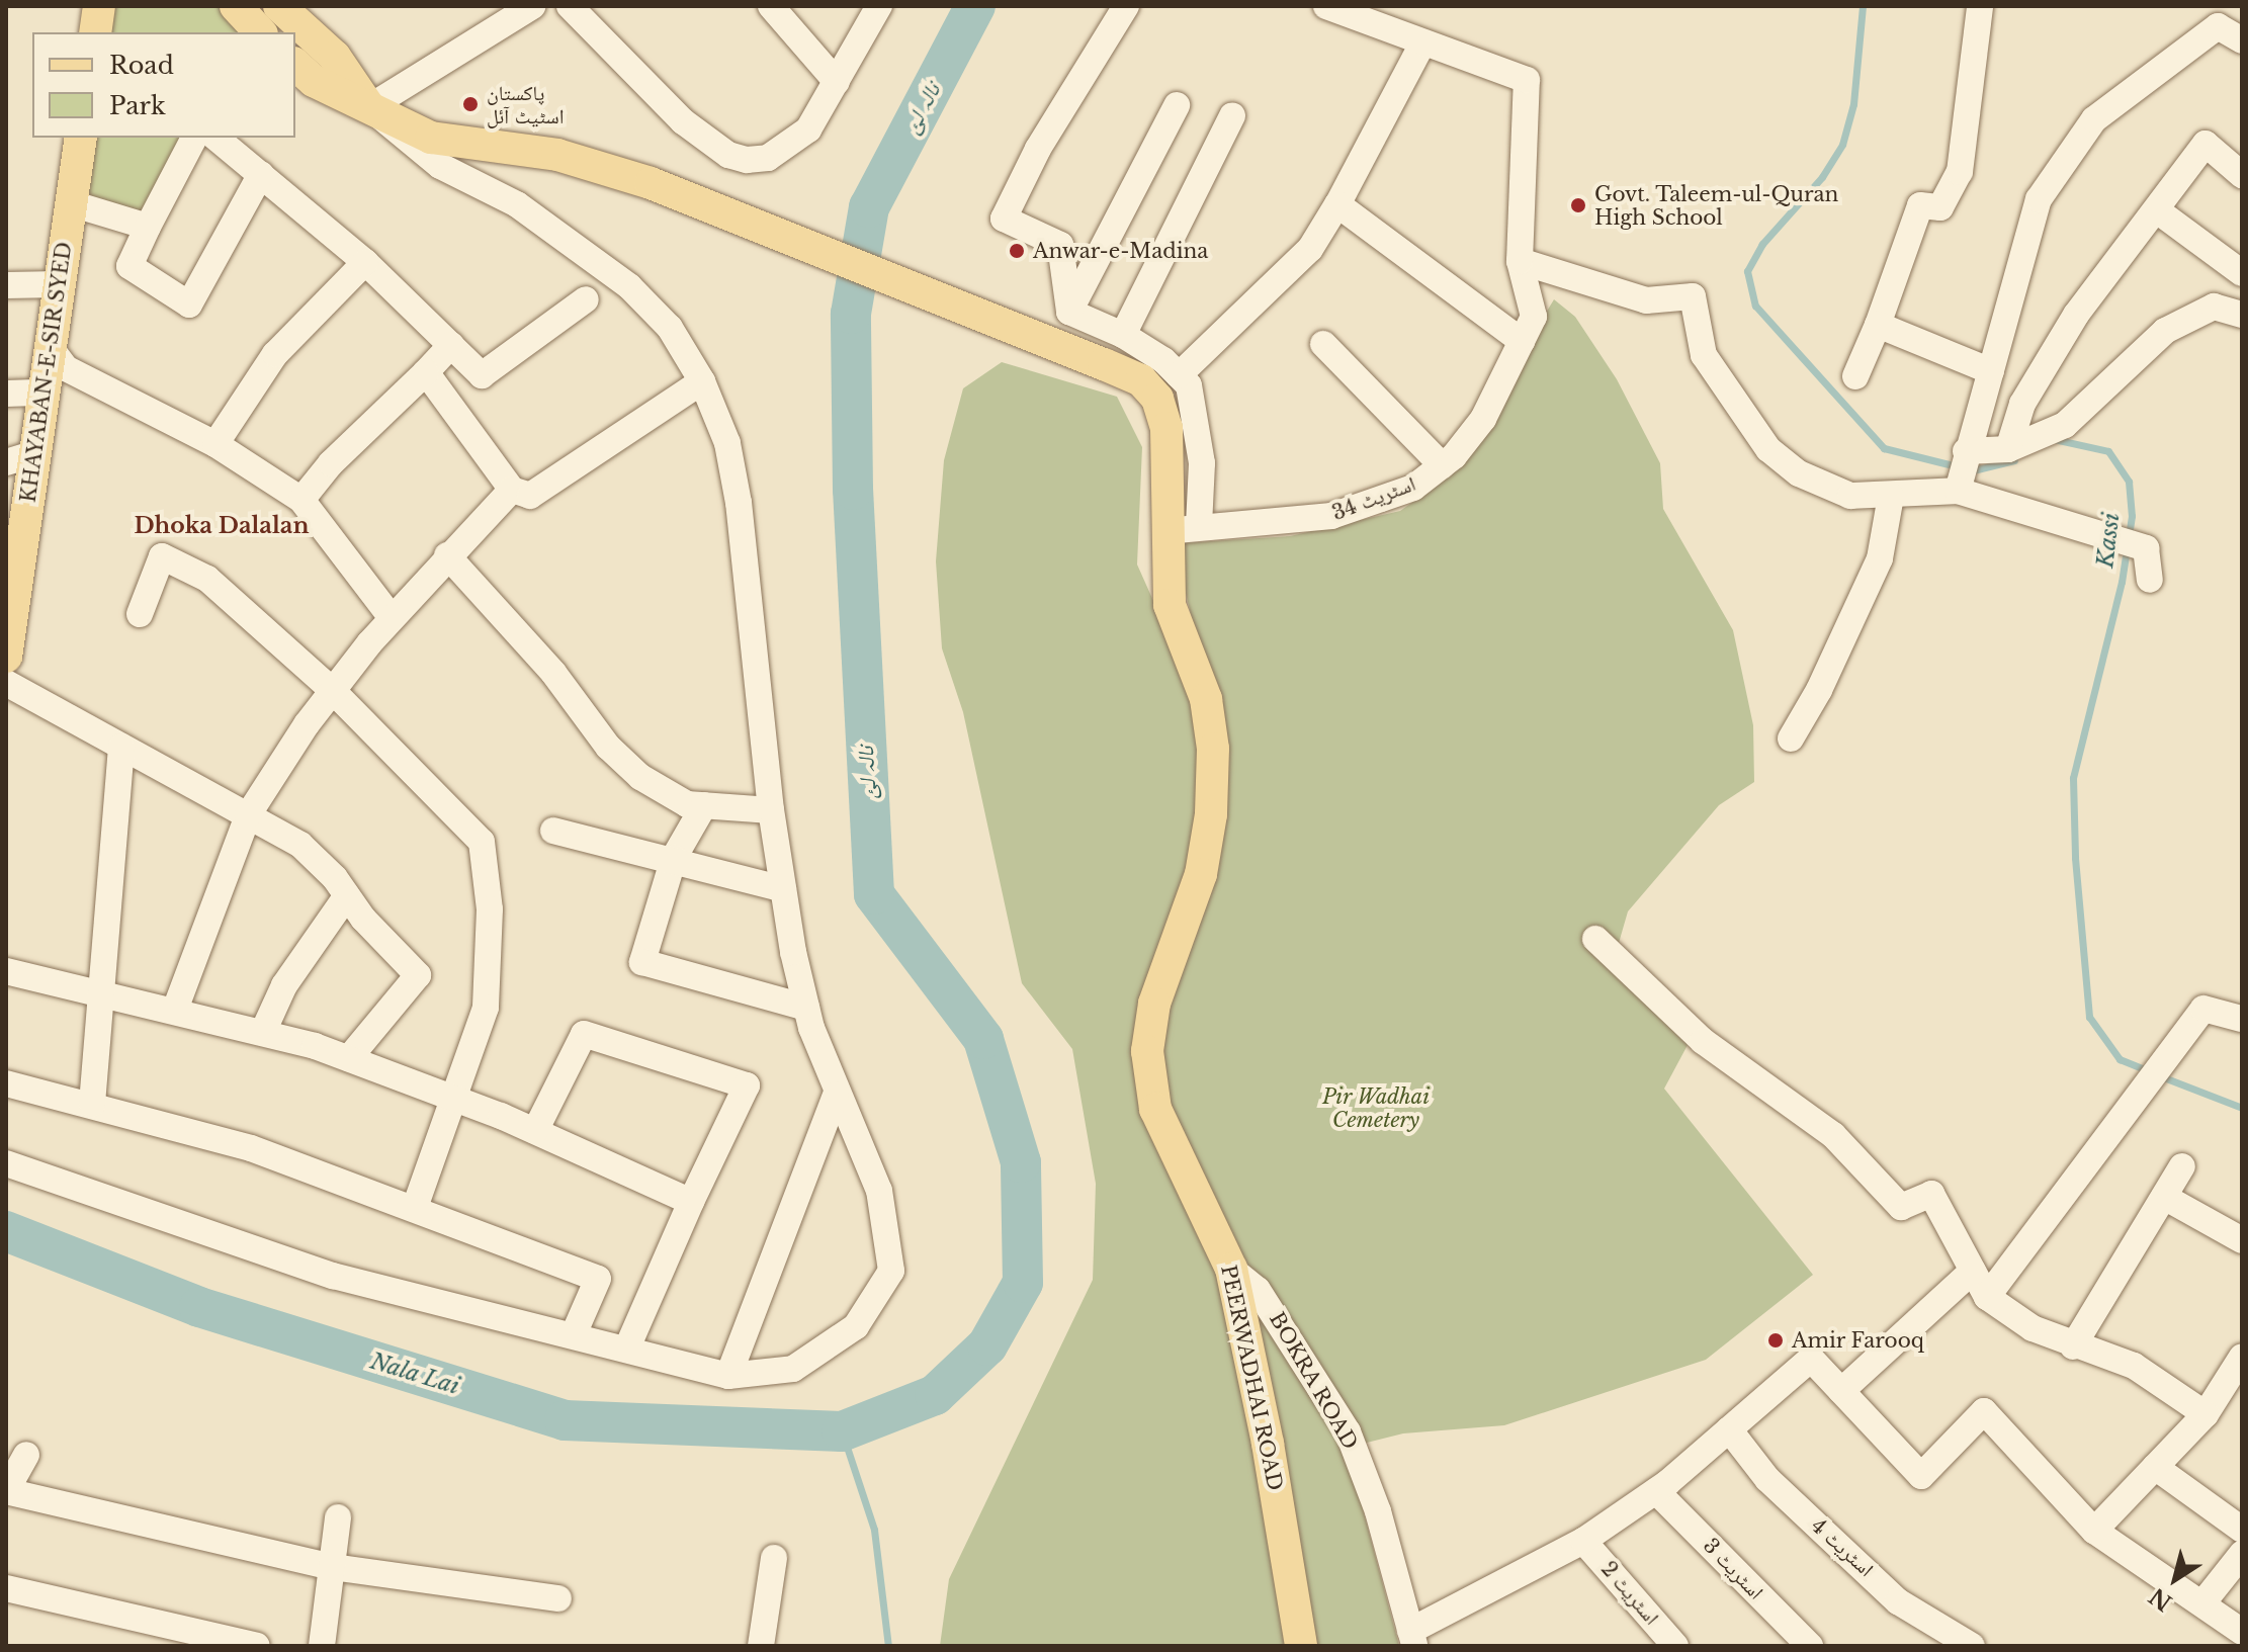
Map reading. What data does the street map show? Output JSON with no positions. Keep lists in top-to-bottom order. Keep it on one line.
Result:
{"streets":{"main road":["KHAYABAN-E-SIR SYED","PEERWADHAI ROAD"],"street":["اسٹریٹ 34","BOKRA ROAD","اسٹریٹ 4","اسٹریٹ 3","اسٹریٹ 2"]},"crossings":[["اسٹریٹ 34","PEERWADHAI ROAD"],["PEERWADHAI ROAD","BOKRA ROAD"]],"districts":["Dhoka Dalalan"],"water":["نالہ لئ","Kassi","Nala Lai"],"parks":["Pir Wadhai Cemetery"],"places":["پاکستان اسٹیٹ آئل","Govt. Taleem-ul-Quran High School","Anwar-e-Madina","Amir Farooq"],"legend":["Road","Park"],"north":"bottom left"}
